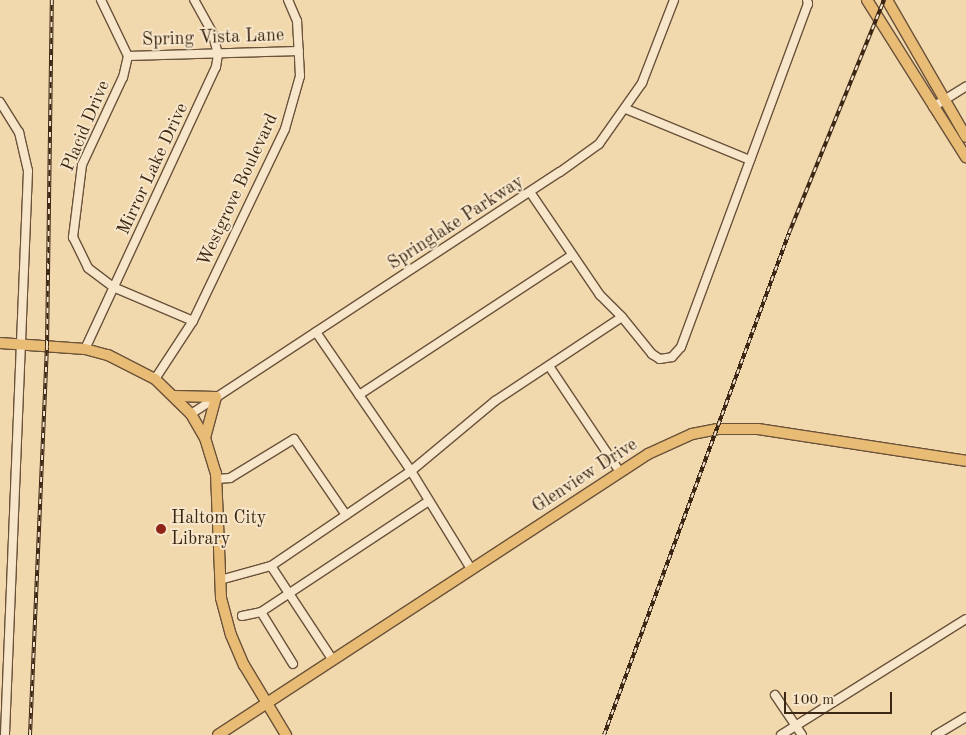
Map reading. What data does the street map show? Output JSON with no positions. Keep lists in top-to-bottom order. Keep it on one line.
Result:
{"streets":{"main road":["Glenview Drive"],"street":["Spring Vista Lane","Placid Drive","Mirror Lake Drive","Westgrove Boulevard","Springlake Parkway"]},"crossings":[["Spring Vista Lane","Placid Drive"],["Spring Vista Lane","Mirror Lake Drive"],["Spring Vista Lane","Westgrove Boulevard"],["Placid Drive","Mirror Lake Drive"],["Placid Drive","Westgrove Boulevard"]],"places":["Haltom City Library"],"scale_bar":"100 m"}
